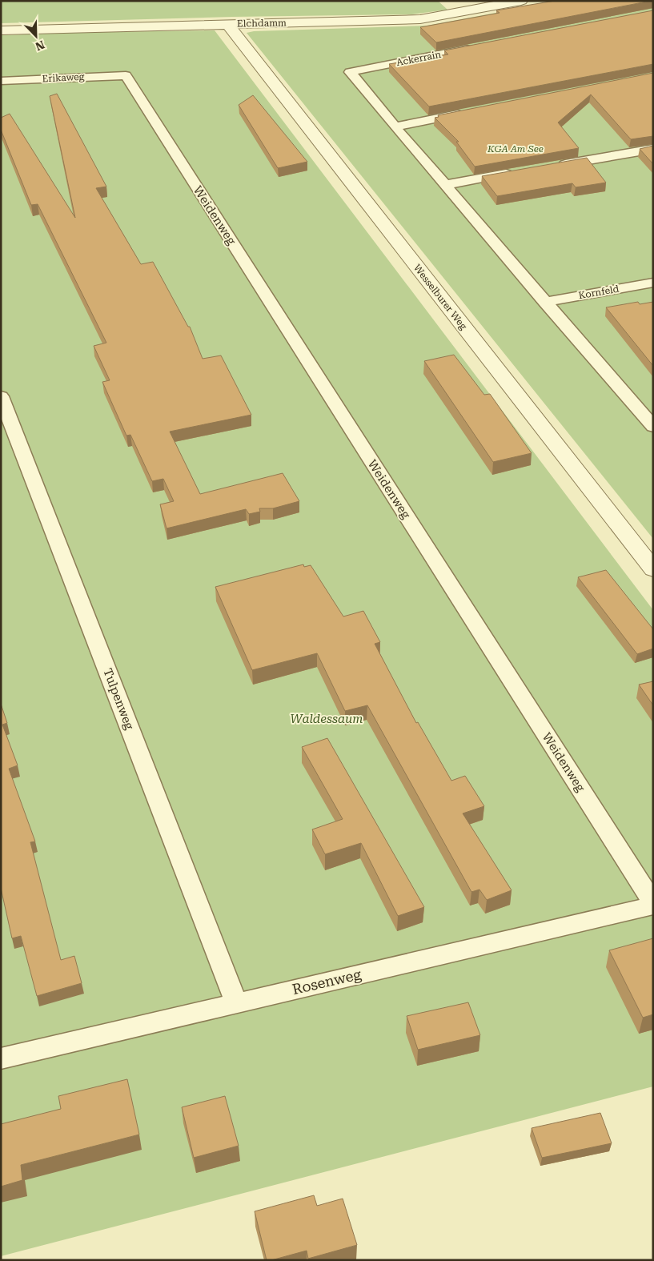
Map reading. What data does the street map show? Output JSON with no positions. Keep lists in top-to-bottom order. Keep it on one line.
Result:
{"streets":{"street":["Elchdamm","Wesselburer Weg"],"lane":["Ackerrain","Erikaweg","Weidenweg","Kornfeld","Tulpenweg","Rosenweg"]},"crossings":[["Elchdamm","Wesselburer Weg"],["Erikaweg","Weidenweg"],["Weidenweg","Rosenweg"],["Tulpenweg","Rosenweg"]],"parks":["KGA Am See","Waldessaum"],"north":"bottom right"}
